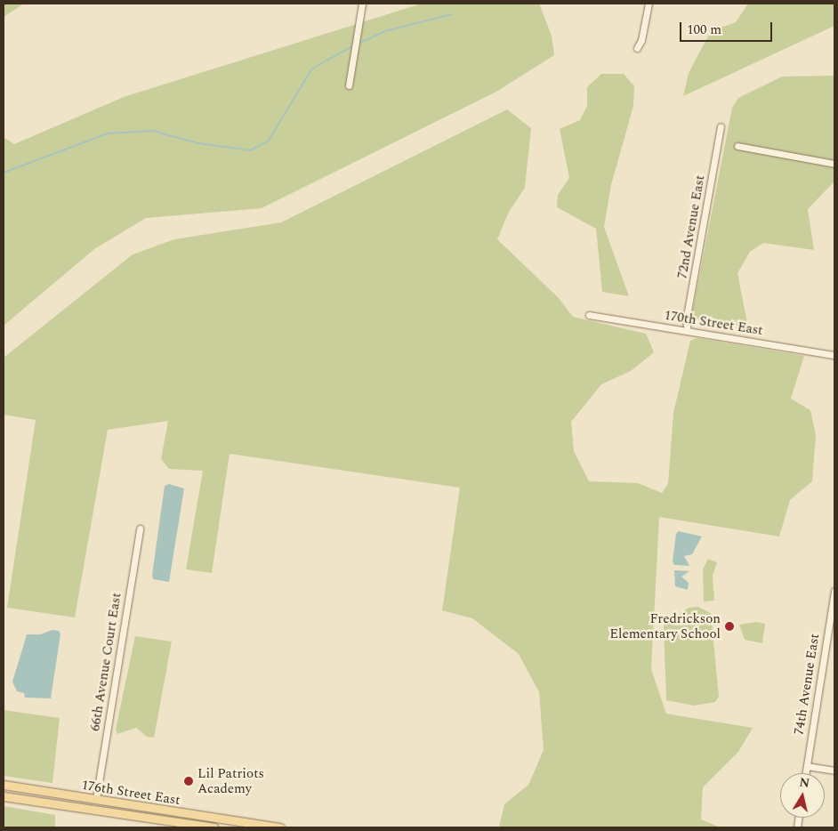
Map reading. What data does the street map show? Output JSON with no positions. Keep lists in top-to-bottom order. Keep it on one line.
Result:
{"streets":{"main road":["176th Street East"],"street":["72nd Avenue East","170th Street East","66th Avenue Court East","74th Avenue East"]},"crossings":[["72nd Avenue East","170th Street East"],["66th Avenue Court East","176th Street East"]],"places":["Fredrickson Elementary School","Lil Patriots Academy"],"scale_bar":"100 m","north":"top"}
